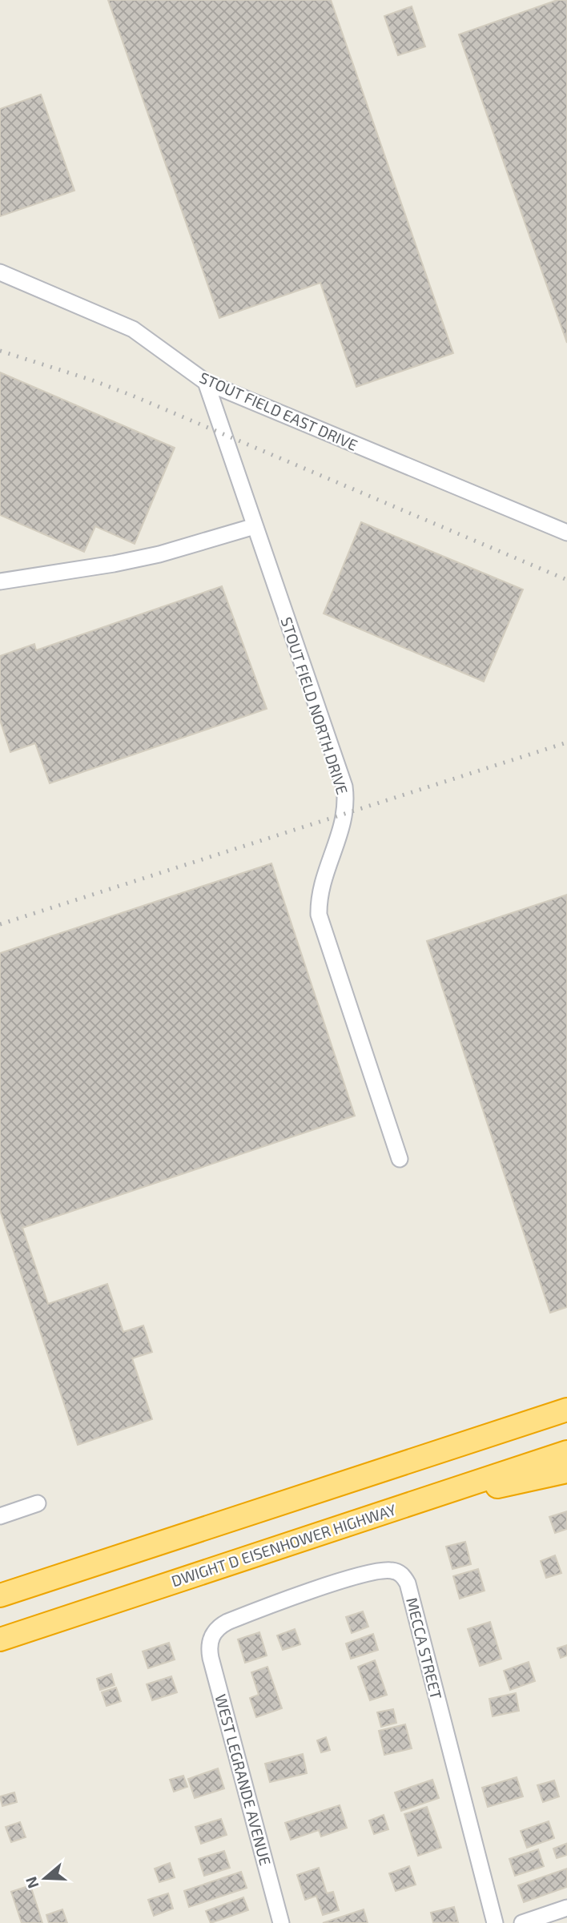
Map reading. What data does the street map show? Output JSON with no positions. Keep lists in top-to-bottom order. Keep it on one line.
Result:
{"streets":{"highway":["DWIGHT D EISENHOWER HIGHWAY"],"street":["STOUT FIELD EAST DRIVE","STOUT FIELD NORTH DRIVE","MECCA STREET","WEST LEGRANDE AVENUE"]},"crossings":[["STOUT FIELD EAST DRIVE","STOUT FIELD NORTH DRIVE"],["MECCA STREET","WEST LEGRANDE AVENUE"]],"north":"left"}
